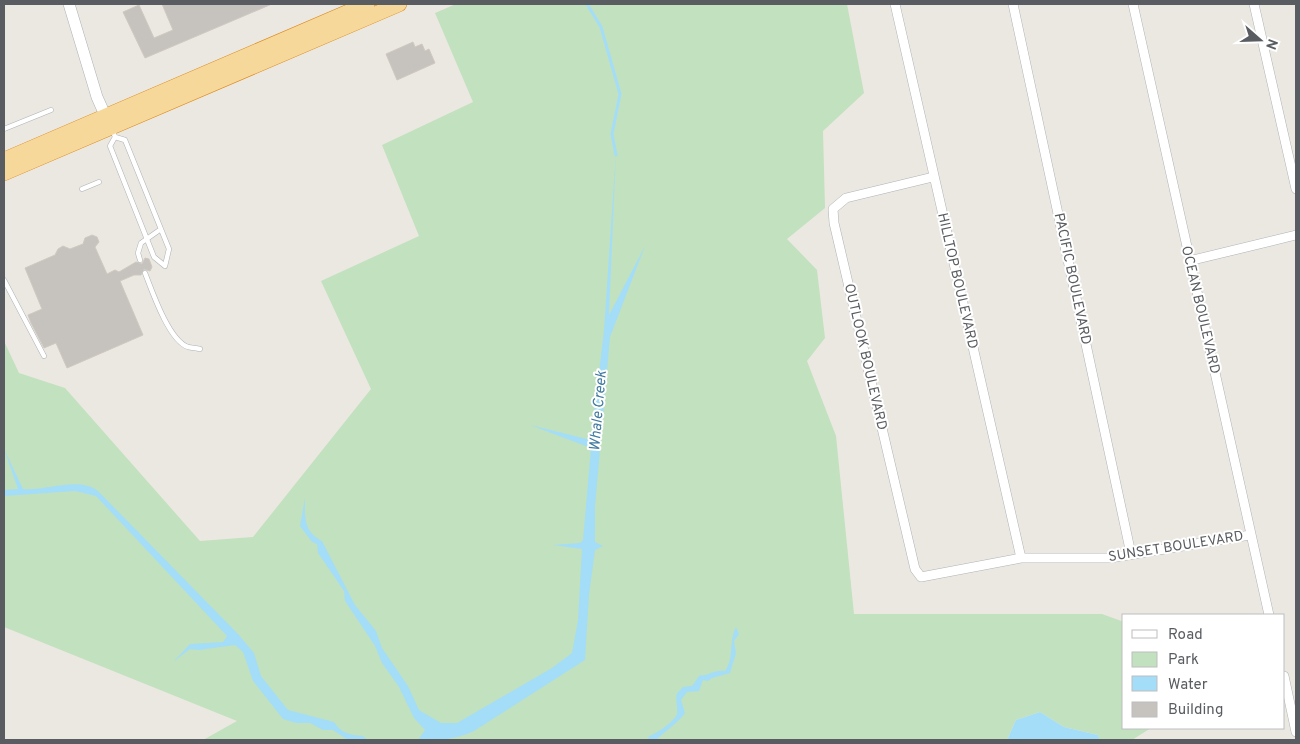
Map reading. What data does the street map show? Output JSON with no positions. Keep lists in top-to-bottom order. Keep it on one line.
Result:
{"streets":{"street":["PACIFIC BOULEVARD","HILLTOP BOULEVARD","OCEAN BOULEVARD","OUTLOOK BOULEVARD","SUNSET BOULEVARD"]},"crossings":[["PACIFIC BOULEVARD","SUNSET BOULEVARD"],["HILLTOP BOULEVARD","OUTLOOK BOULEVARD"],["HILLTOP BOULEVARD","SUNSET BOULEVARD"],["OCEAN BOULEVARD","SUNSET BOULEVARD"],["OUTLOOK BOULEVARD","SUNSET BOULEVARD"]],"water":["Whale Creek"],"legend":["Road","Park","Water","Building"],"north":"right"}
